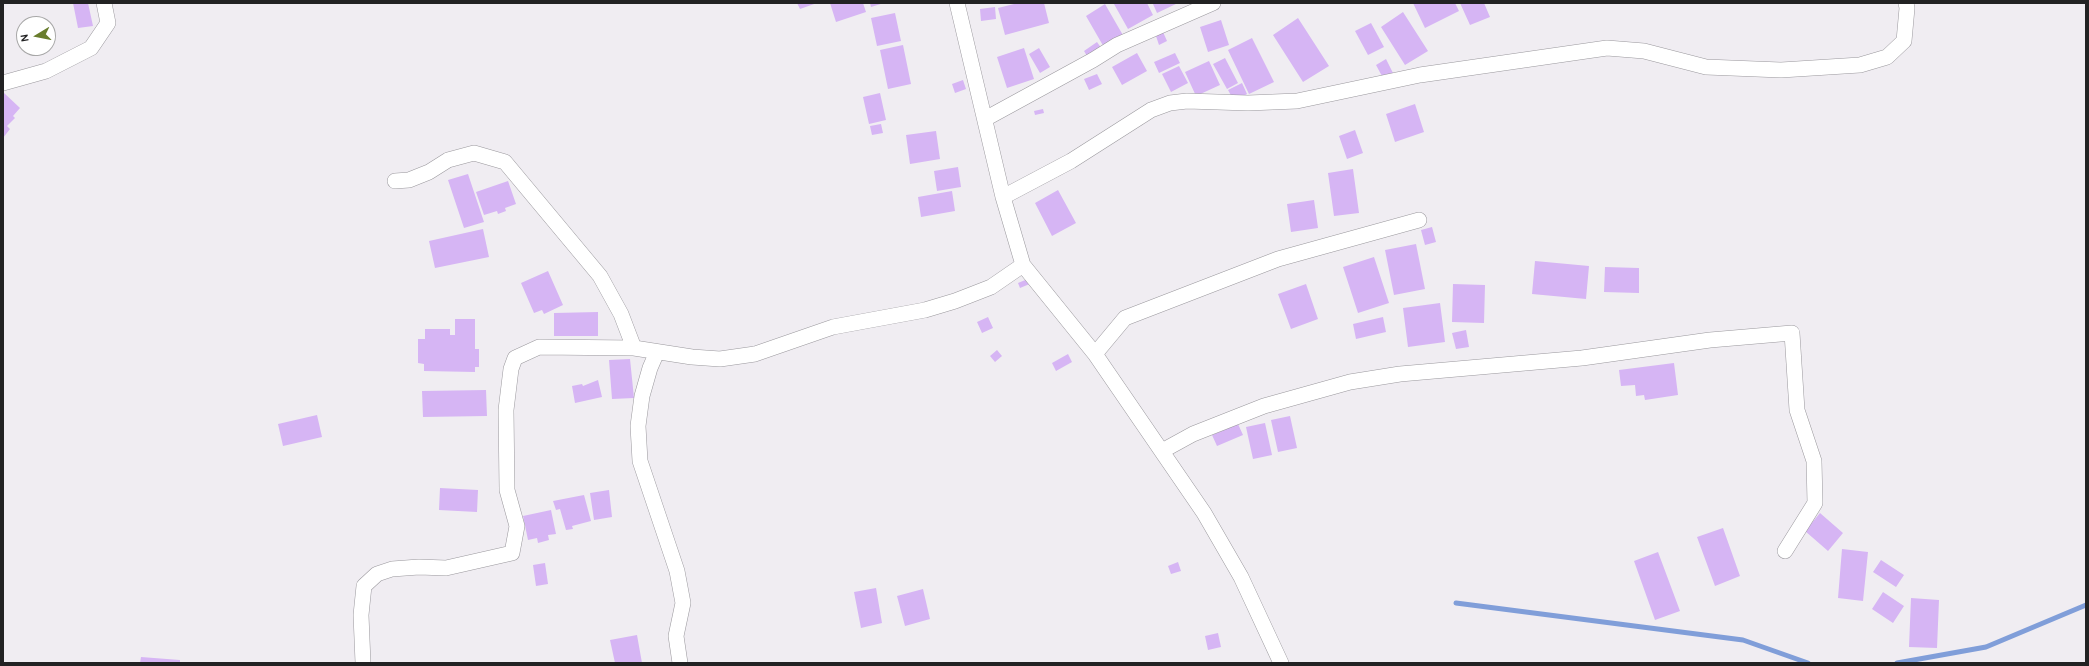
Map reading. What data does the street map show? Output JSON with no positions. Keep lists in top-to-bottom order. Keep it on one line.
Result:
{"north":"left"}
